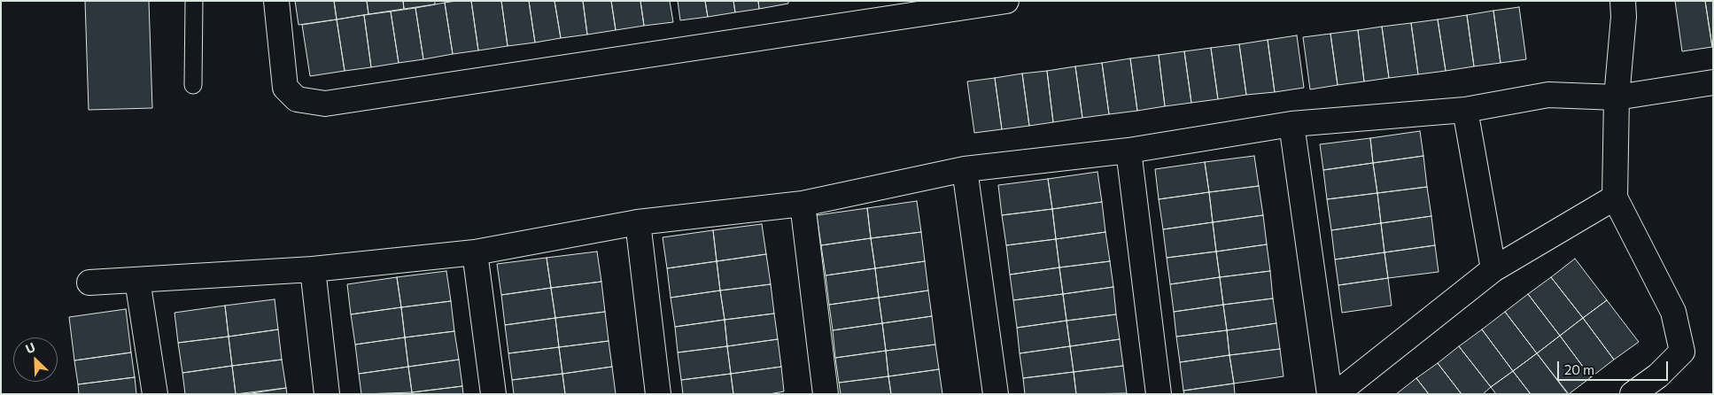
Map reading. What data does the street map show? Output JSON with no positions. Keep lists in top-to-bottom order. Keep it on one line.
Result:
{"scale_bar":"20 m","north":"top left"}
